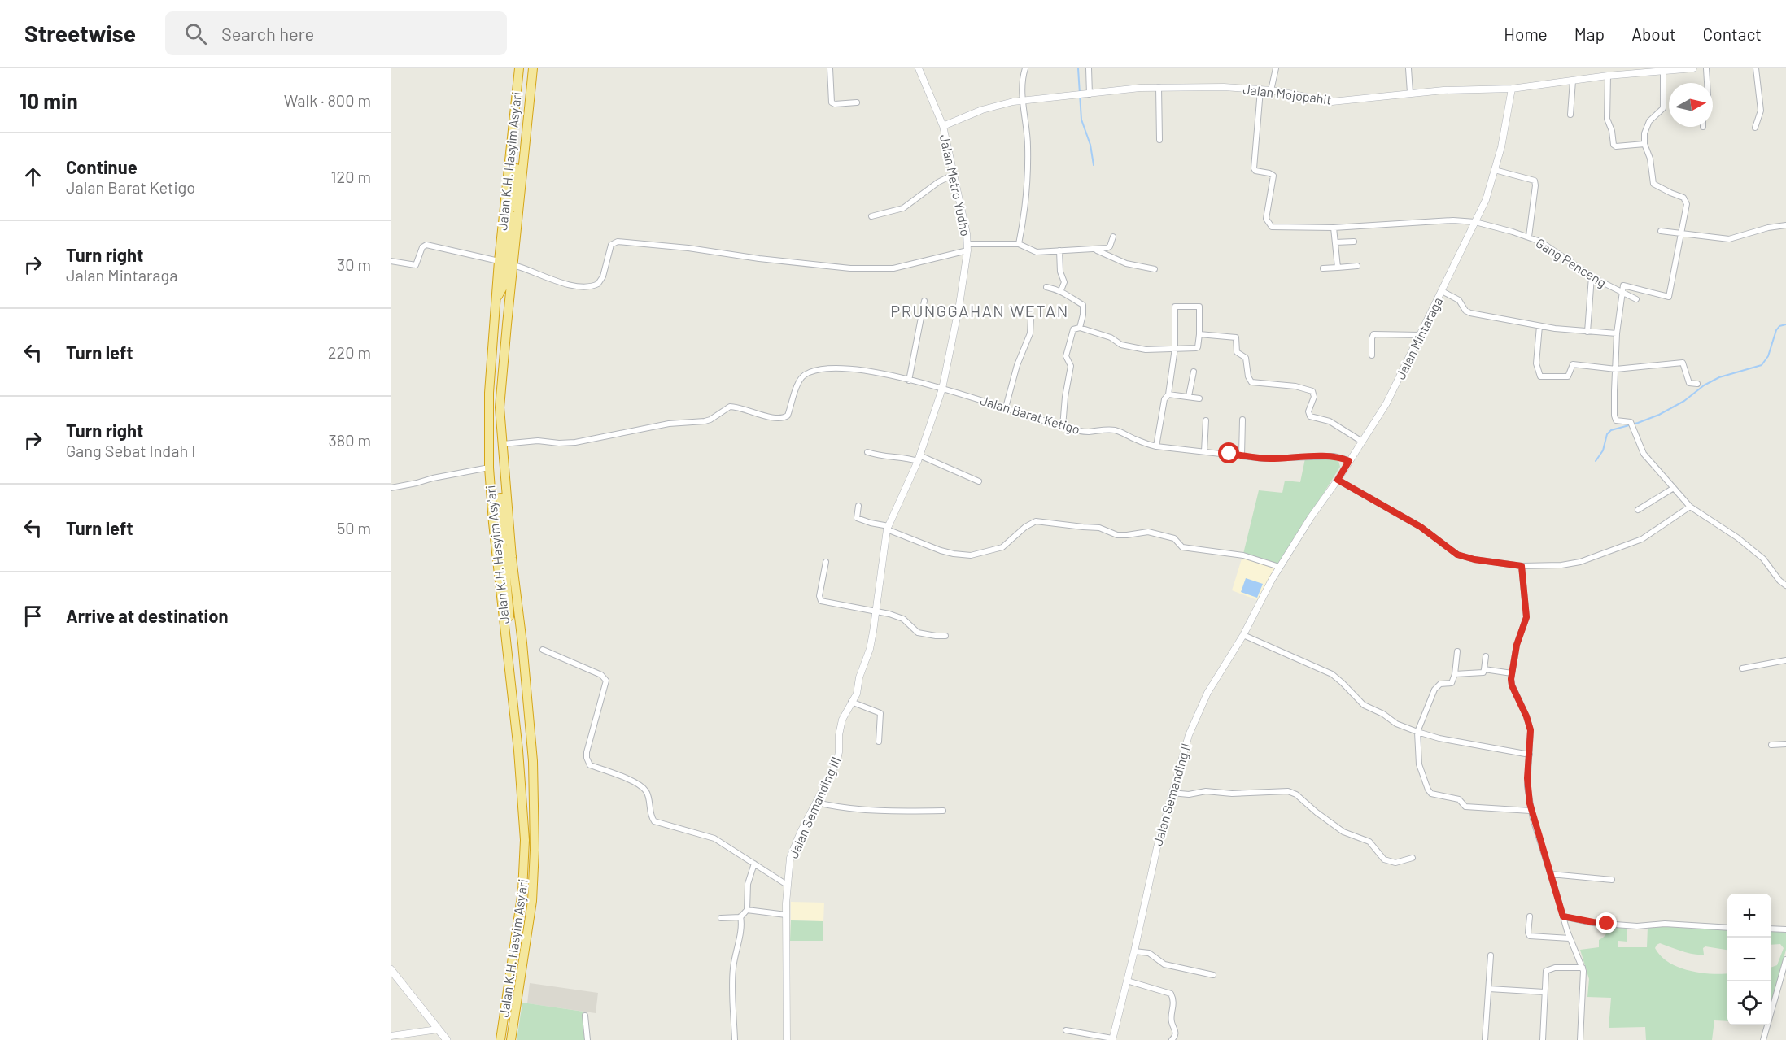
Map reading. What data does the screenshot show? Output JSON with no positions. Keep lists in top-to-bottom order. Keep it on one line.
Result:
{"streets":{"highway":["Jalan K.H. Hasyim Asy'ari"],"street":["Jalan Mojopahit","Jalan Metro Yudho","Gang Penceng","Jalan Mintaraga","Jalan Barat Ketigo","Jalan Semanding II","Jalan Semanding III"]},"crossings":[["Jalan Mojopahit","Jalan Metro Yudho"],["Jalan Mojopahit","Gang Penceng"],["Jalan Mojopahit","Jalan Mintaraga"],["Jalan K.H. Hasyim Asy'ari","Jalan Barat Ketigo"],["Jalan Metro Yudho","Jalan Barat Ketigo"],["Jalan Metro Yudho","Jalan Semanding III"],["Gang Penceng","Jalan Mintaraga"],["Jalan Mintaraga","Jalan Barat Ketigo"],["Jalan Mintaraga","Jalan Semanding II"],["Jalan Barat Ketigo","Jalan Semanding III"]],"districts":["PRUNGGAHAN WETAN"],"north":"right","page":{"header":"Streetwise","search":"Search here","nav":["Home","Map","About","Contact"],"heading":["10 min","Walk · 800 m"],"list":[["Continue","Jalan Barat Ketigo","120 m"],["Turn right","Jalan Mintaraga","30 m"],["Turn left","220 m"],["Turn right","Gang Sebat Indah I","380 m"],["Turn left","50 m"],"Arrive at destination"],"map_buttons":["+","−"]}}
